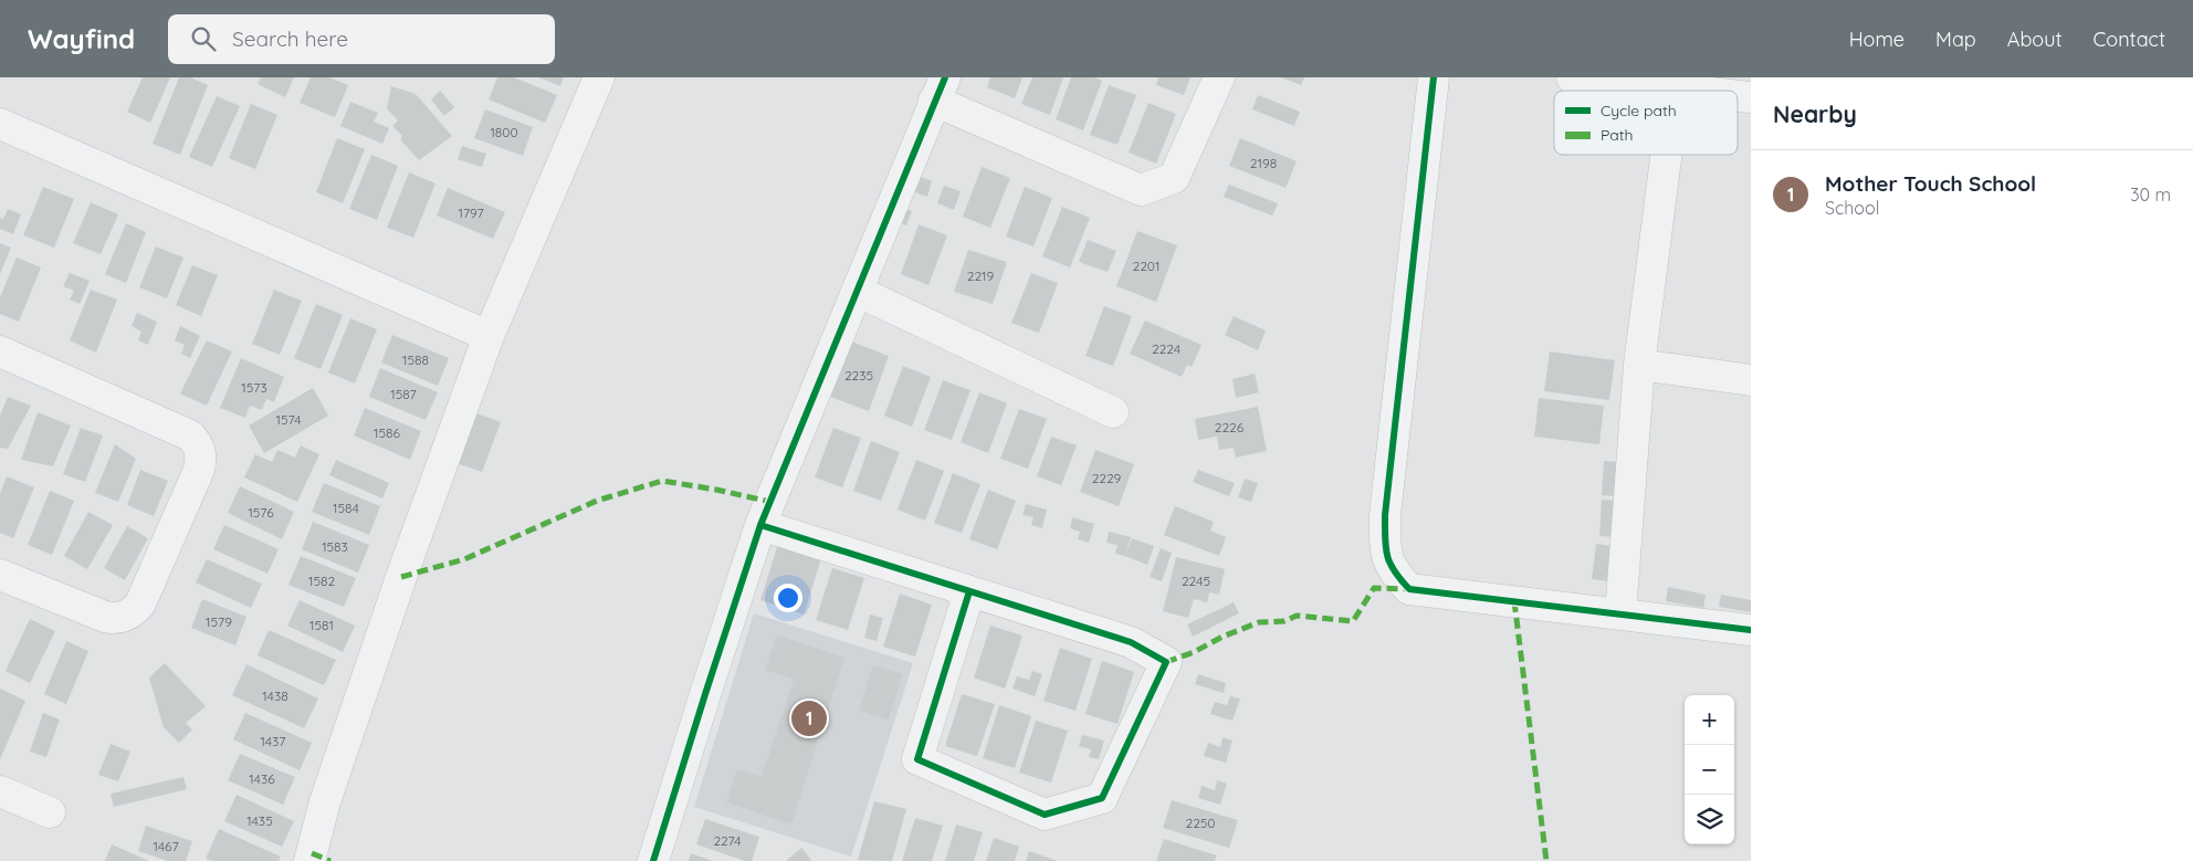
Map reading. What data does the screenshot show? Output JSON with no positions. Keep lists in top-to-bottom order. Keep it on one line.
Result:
{"house_numbers":["1800","2198","1797","2201","2219","2224","1588","2235","1573","1587","1574","2226","1586","2229","1584","1576","1583","1582","2245","1579","1581","1438","1437","1436","1435","2250","2274","1467"],"legend":["Cycle path","Path"],"page":{"header":"Wayfind","search":"Search here","nav":["Home","Map","About","Contact"],"heading":"Nearby","list":[{"mark":"1","name":"Mother Touch School","note":"School","value":"30 m"}],"map_buttons":["+","−"],"pins":"1"}}
